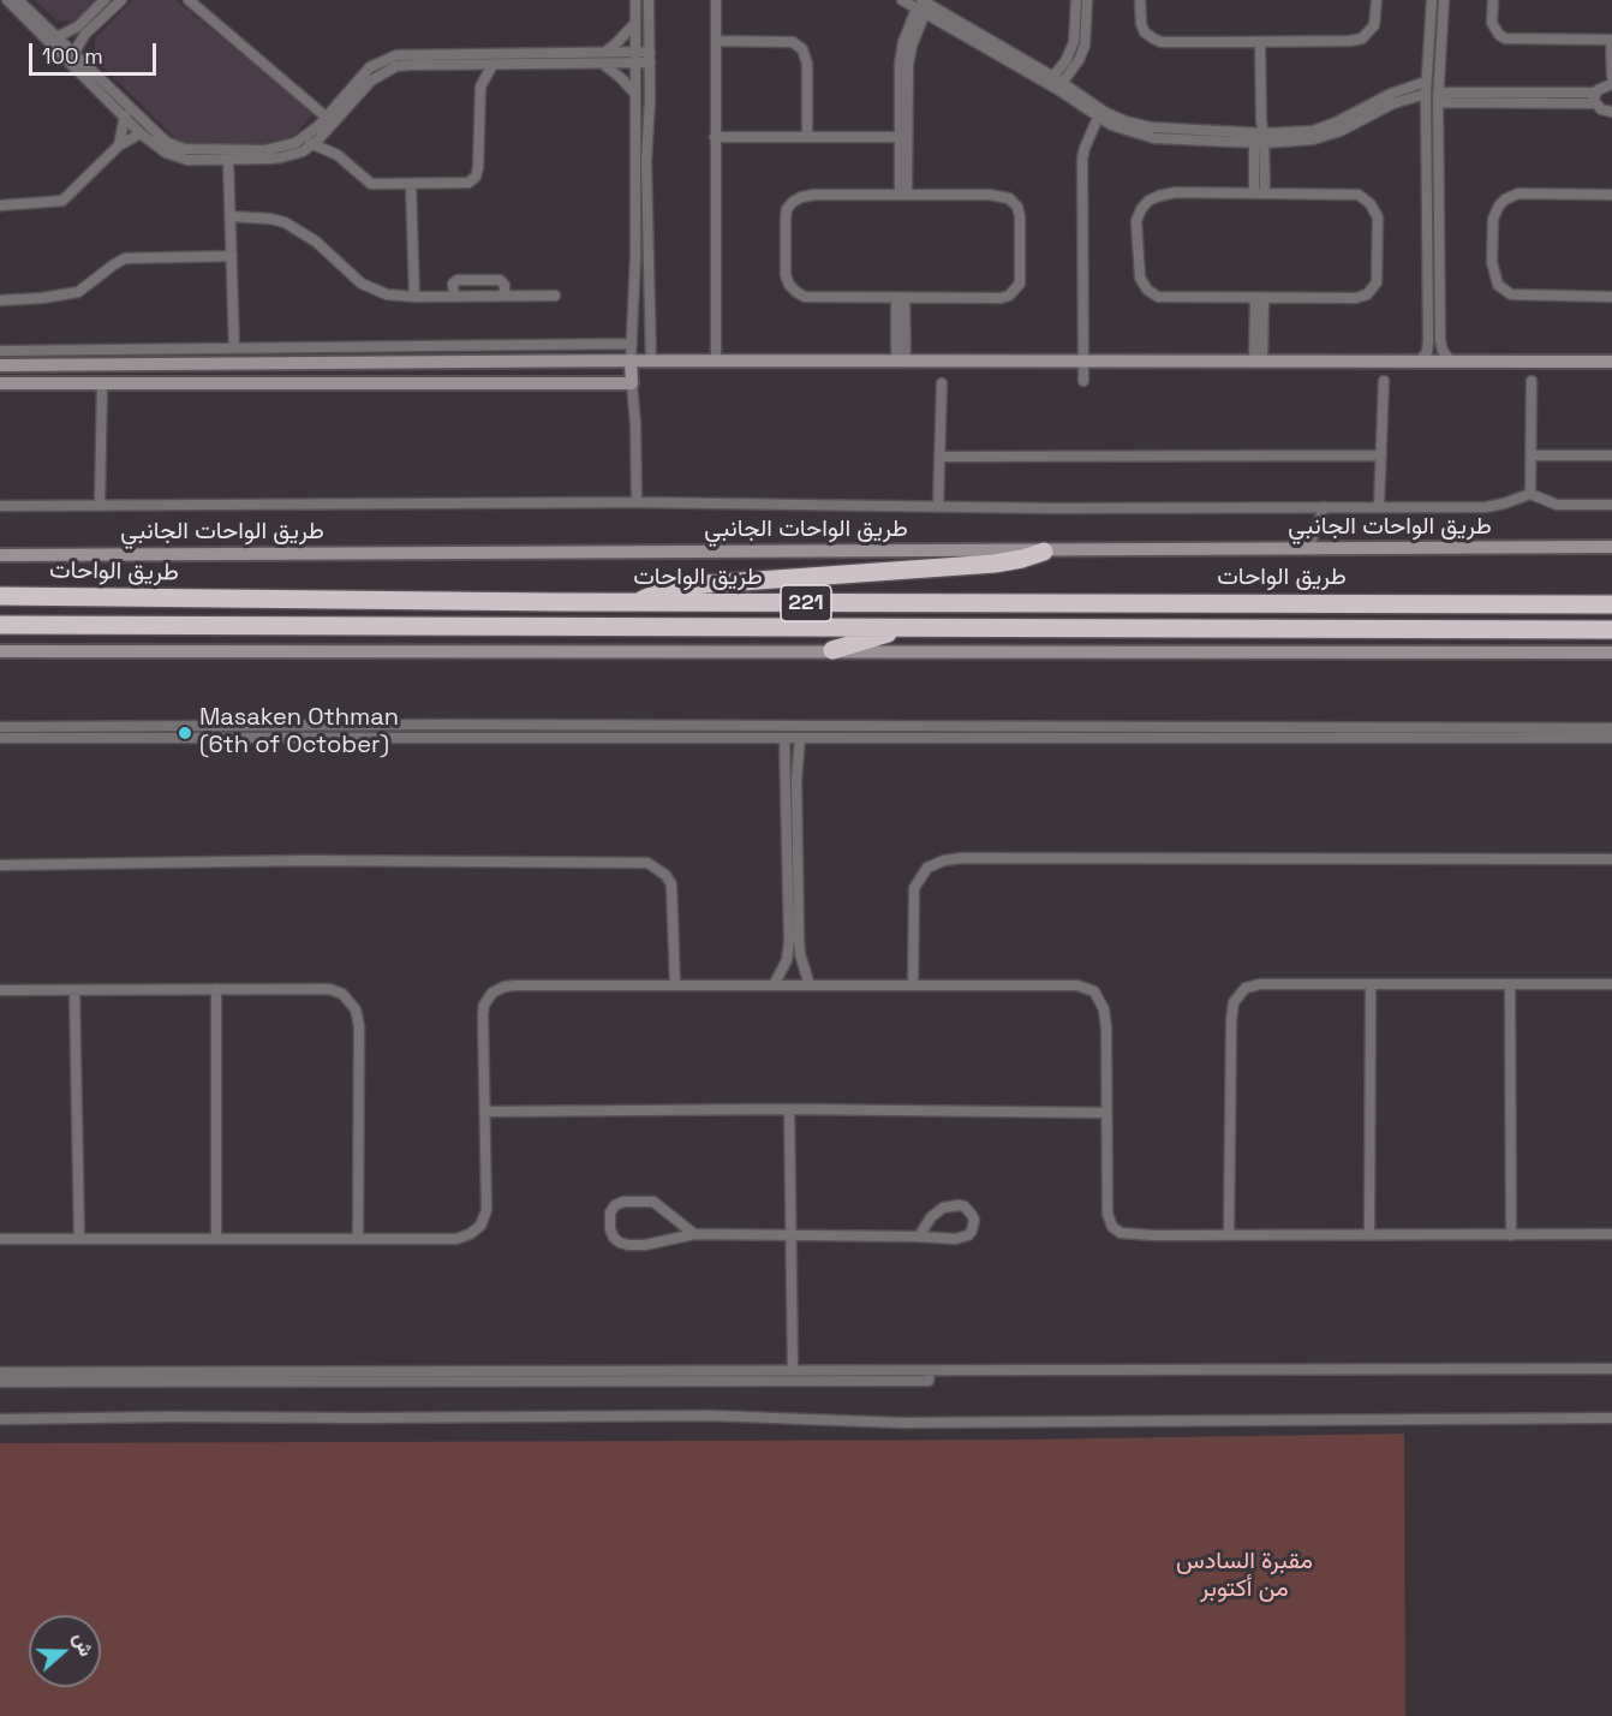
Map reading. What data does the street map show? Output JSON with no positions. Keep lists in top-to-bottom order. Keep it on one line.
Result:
{"streets":{"highway":["طريق الواحات","221"],"street":["طريق الواحات الجانبي"]},"parks":["مقبرة السادس من أكتوبر"],"places":["Masaken Othman (6th of October)"],"scale_bar":"100 m","north":"right"}
